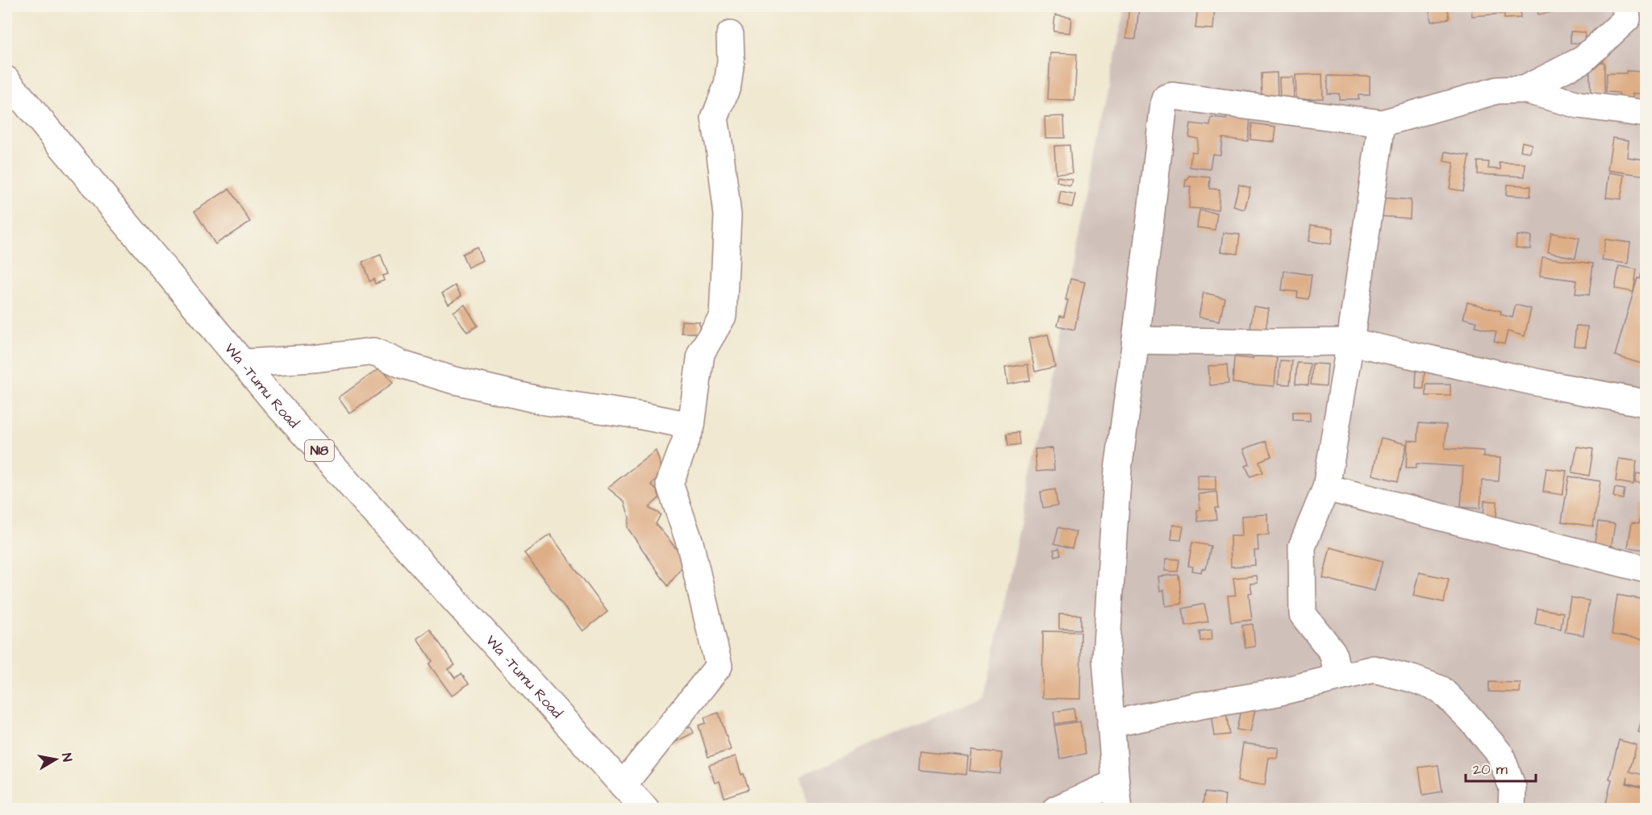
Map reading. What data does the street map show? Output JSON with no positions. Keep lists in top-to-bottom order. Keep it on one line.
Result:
{"streets":{"main road":["Wa -Tumu Road","N18"]},"scale_bar":"20 m","north":"right"}
